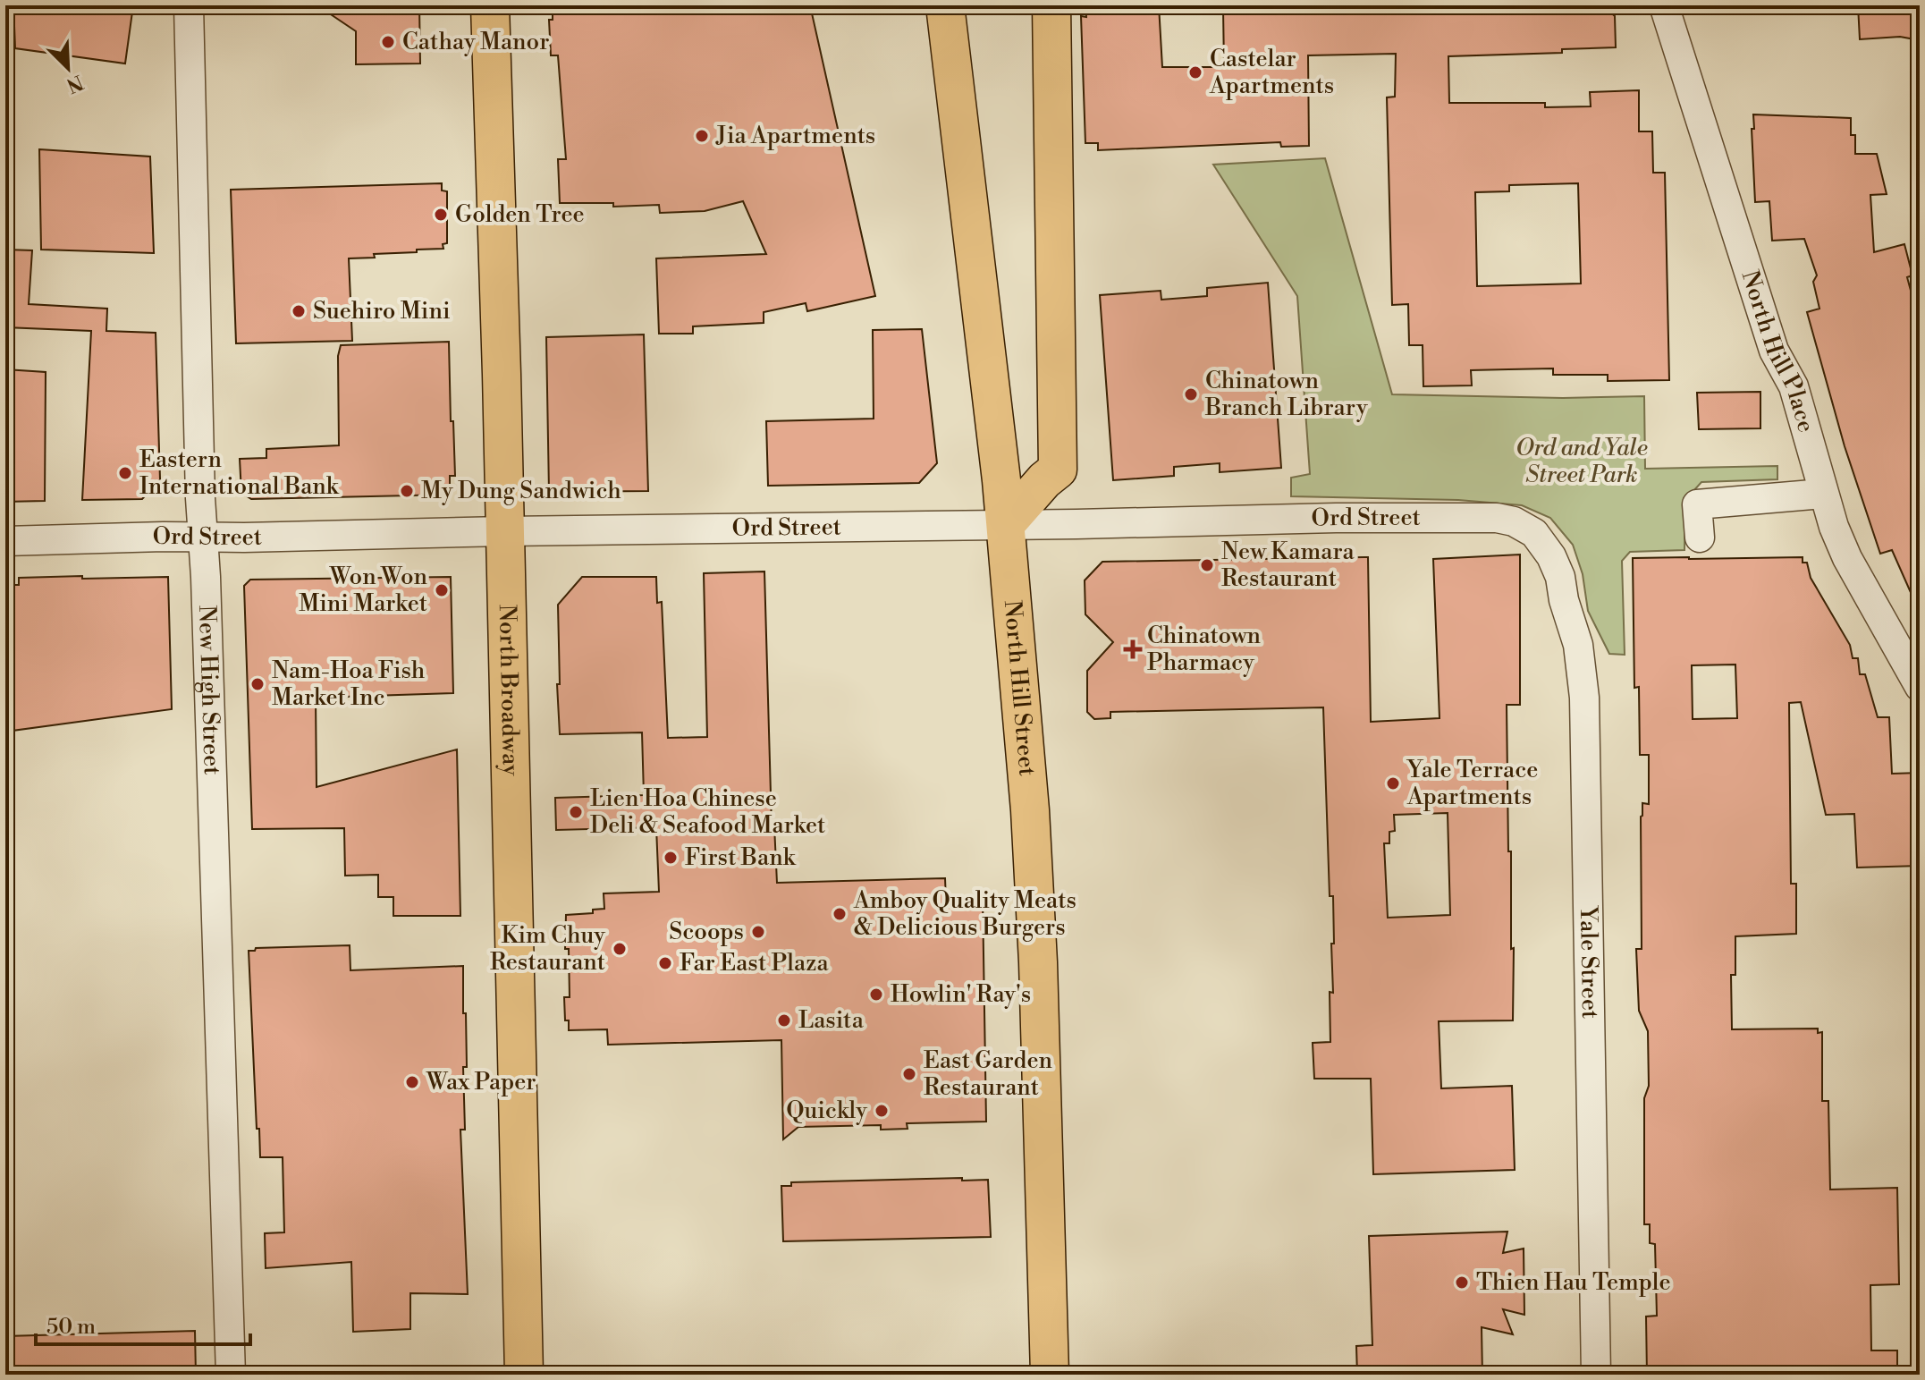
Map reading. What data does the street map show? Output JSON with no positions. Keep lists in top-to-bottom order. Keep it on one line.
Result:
{"streets":{"main road":["North Hill Street","North Broadway"],"street":["North Hill Place","Ord Street","New High Street","Yale Street"]},"crossings":[["Ord Street","North Hill Street"],["Ord Street","New High Street"],["Ord Street","North Broadway"],["Ord Street","Yale Street"]],"parks":["Ord and Yale Street Park"],"places":{"other":["Cathay Manor","Castelar Apartments","Jia Apartments","Golden Tree","Suehiro Mini","Chinatown Branch Library","Eastern International Bank","My Dung Sandwich","New Kamara Restaurant","Won Won Mini Market","Nam-Hoa Fish Market Inc","Yale Terrace Apartments","Lien Hoa Chinese Deli & Seafood Market","First Bank","Amboy Quality Meats & Delicious Burgers","Scoops","Kim Chuy Restaurant","Far East Plaza","Howlin' Ray's","Lasita","East Garden Restaurant","Wax Paper","Quickly","Thien Hau Temple"],"health":["Chinatown Pharmacy"]},"scale_bar":"50 m","north":"bottom right"}
